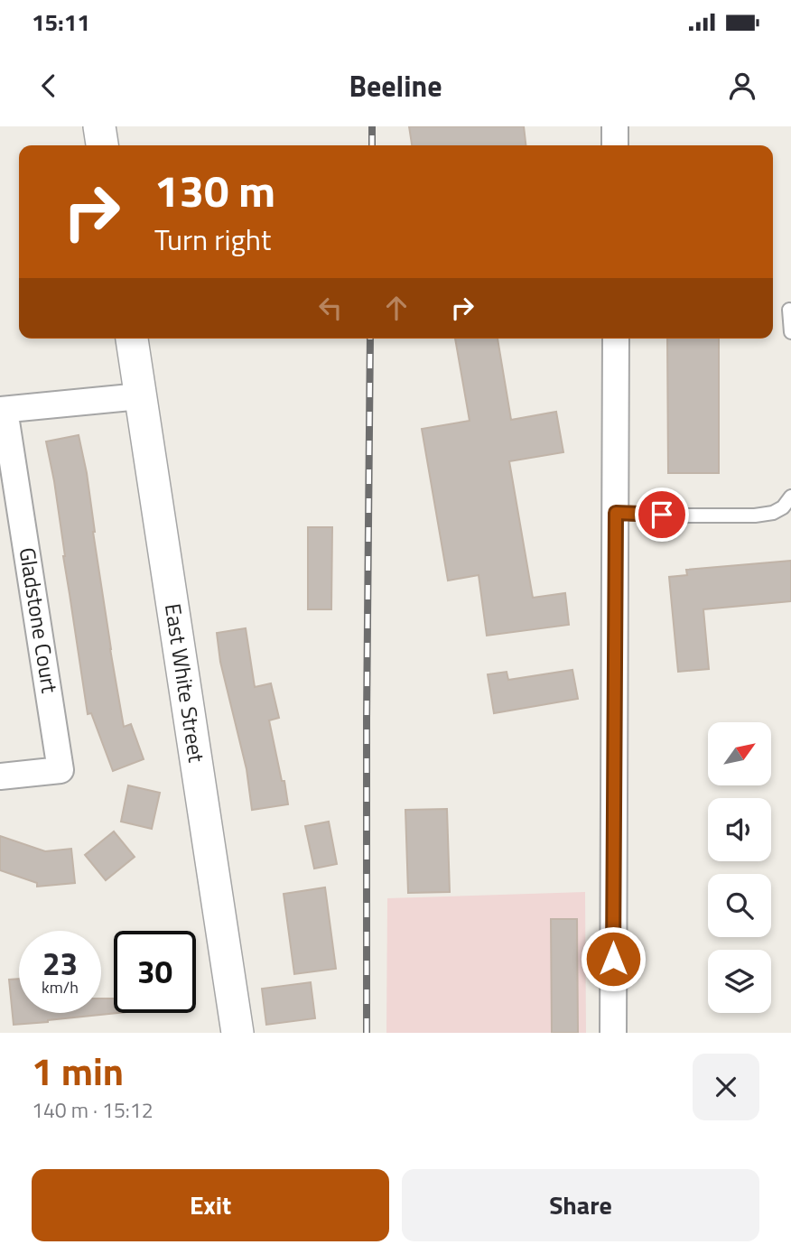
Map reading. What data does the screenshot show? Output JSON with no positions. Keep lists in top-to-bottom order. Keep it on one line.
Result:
{"streets":{"street":["Gladstone Court","East White Street"]},"north":"top right","page":{"status":"15:11","header":"Beeline","turn":["130 m","Turn right"],"speed":"23 km/h","limit":"30","heading":["1 min","140 m · 15:12"],"buttons":["Exit","Share"]}}
